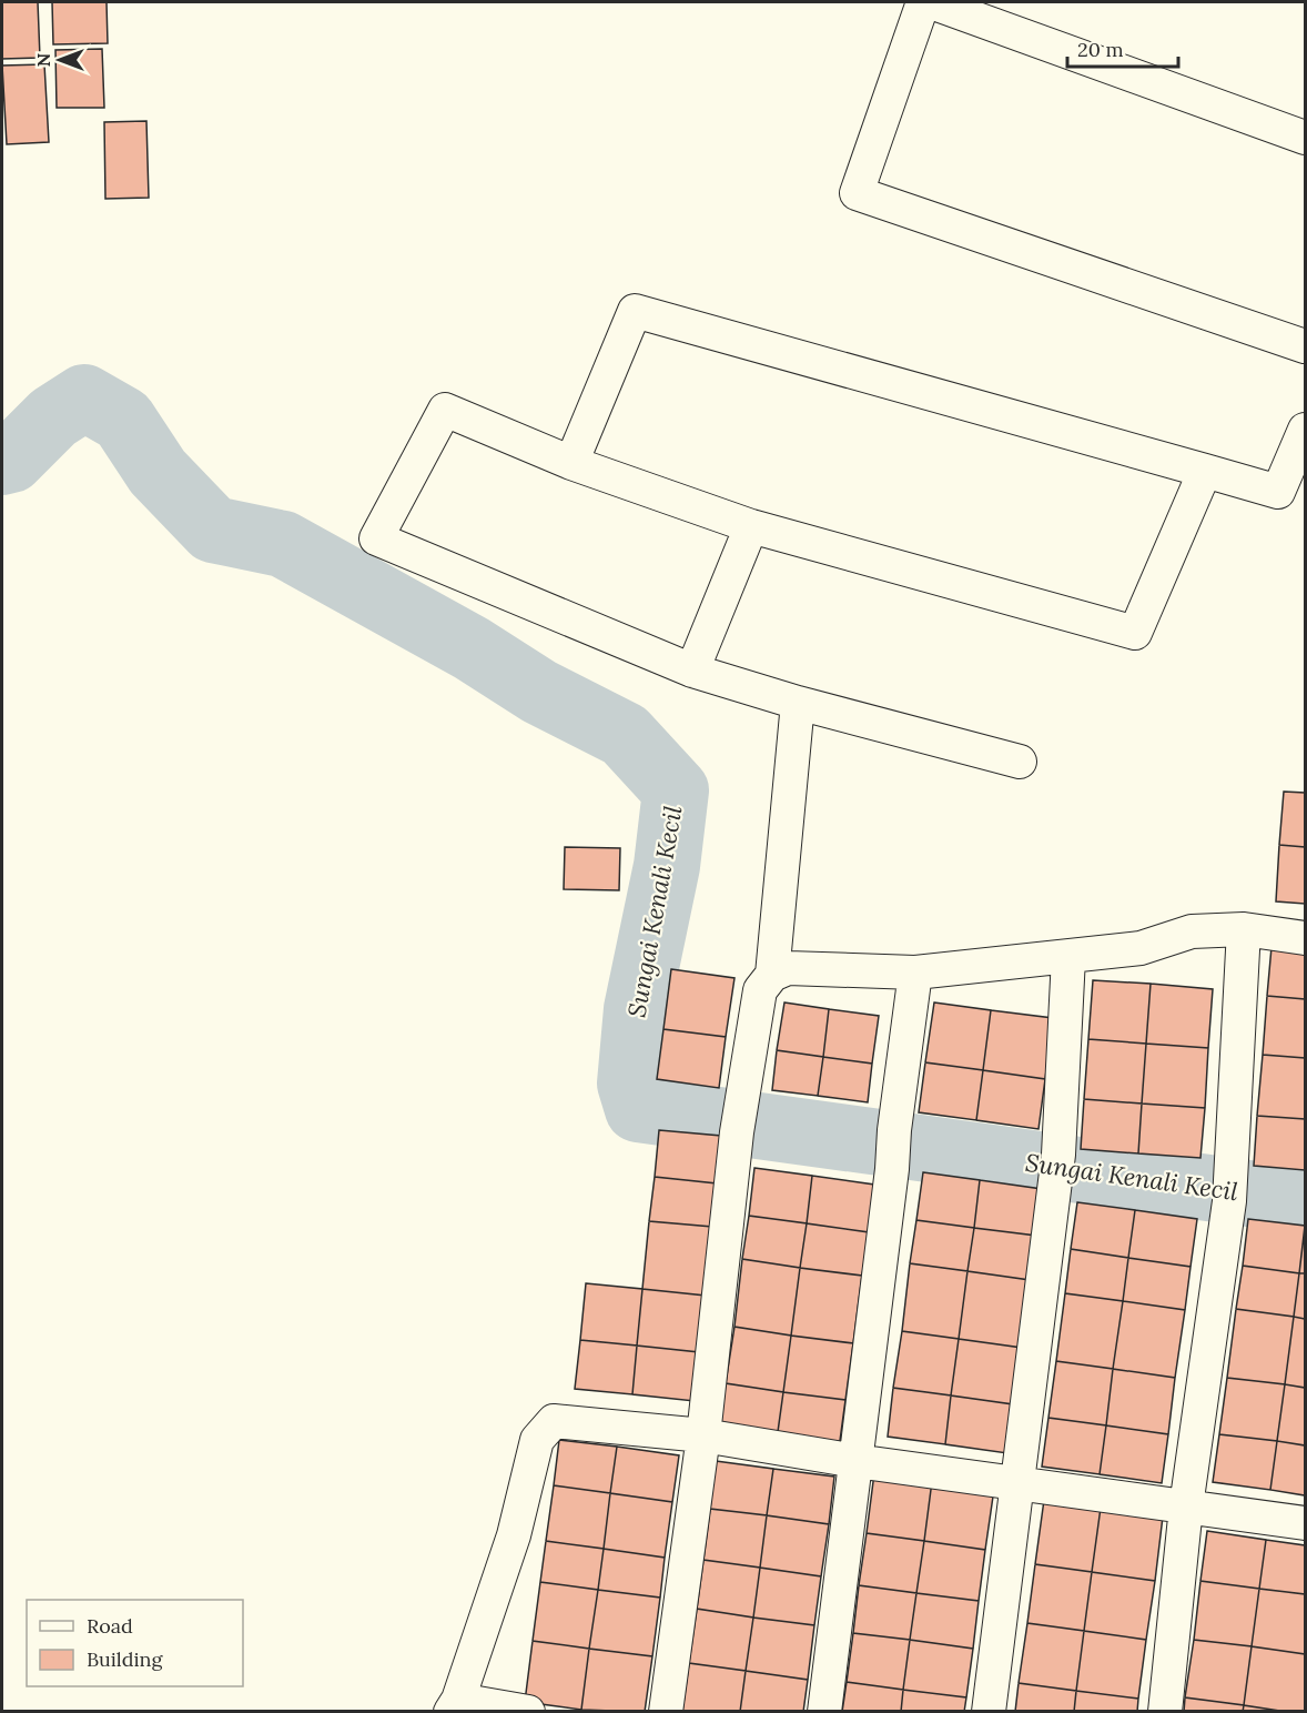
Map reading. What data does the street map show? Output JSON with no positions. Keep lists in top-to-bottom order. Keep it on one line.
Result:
{"water":["Sungai Kenali Kecil"],"legend":["Road","Building"],"scale_bar":"20 m","north":"left"}
